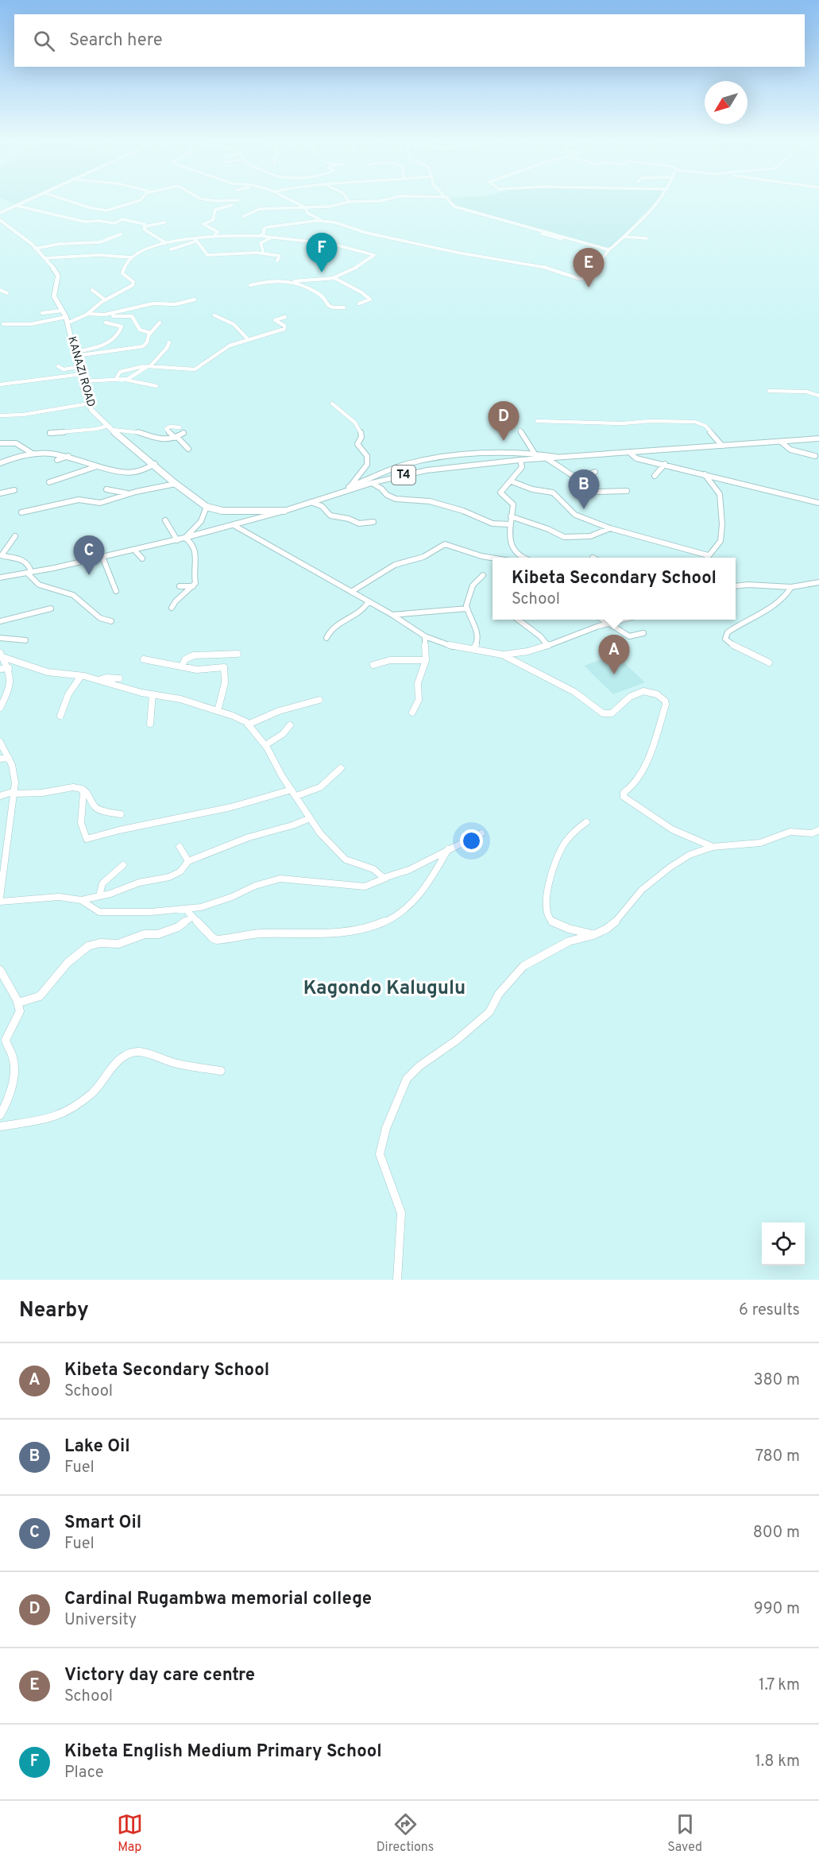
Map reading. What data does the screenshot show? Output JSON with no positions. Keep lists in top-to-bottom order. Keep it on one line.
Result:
{"streets":{"highway":["T4"],"main road":["KANAZI ROAD"]},"crossings":[["KANAZI ROAD","T4"]],"districts":["Kagondo Kalugulu"],"north":"bottom left","page":{"search":"Search here","pins":["F","E","D","B","C","A"],"popup":["Kibeta Secondary School","School"],"heading":["Nearby","6 results"],"list":[{"mark":"A","name":"Kibeta Secondary School","note":"School","value":"380 m"},{"mark":"B","name":"Lake Oil","note":"Fuel","value":"780 m"},{"mark":"C","name":"Smart Oil","note":"Fuel","value":"800 m"},{"mark":"D","name":"Cardinal Rugambwa memorial college","note":"University","value":"990 m"},{"mark":"E","name":"Victory day care centre","note":"School","value":"1.7 km"},{"mark":"F","name":"Kibeta English Medium Primary School","note":"Place","value":"1.8 km"}],"nav":["Map","Directions","Saved"]}}
